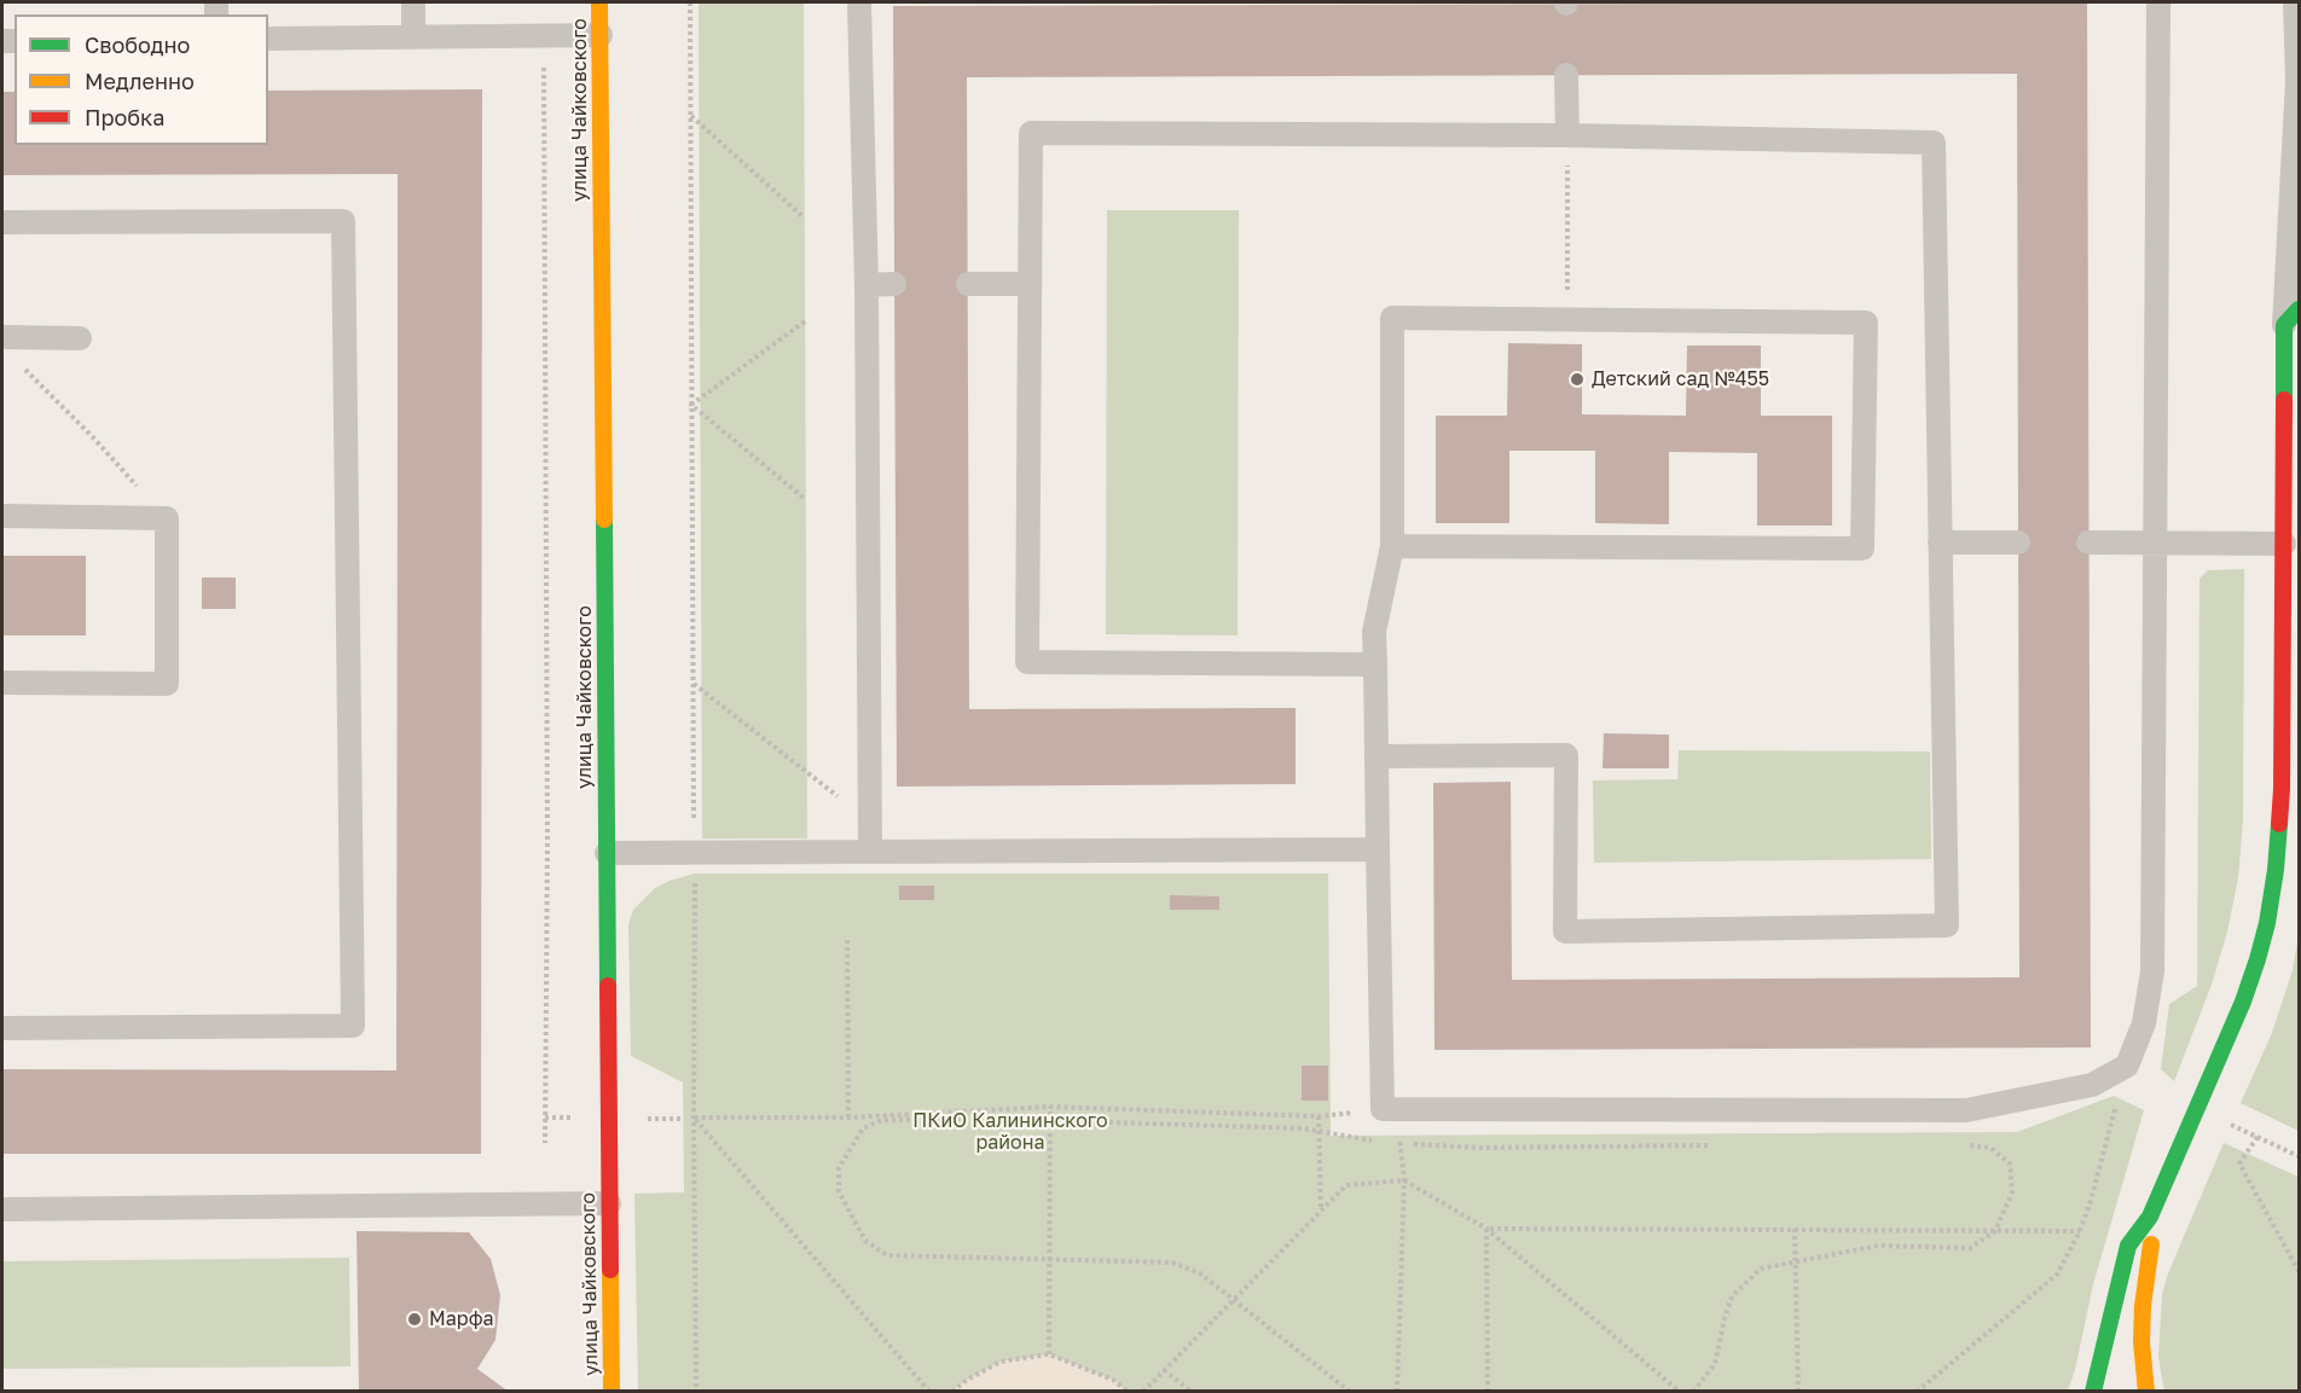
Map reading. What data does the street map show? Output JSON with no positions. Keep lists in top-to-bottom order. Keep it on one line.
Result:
{"streets":{"street":["улица Чайковского"]},"parks":["ПКиО Калининского района"],"places":["Детский сад №455","Марфа"],"legend":["Свободно","Медленно","Пробка"]}
